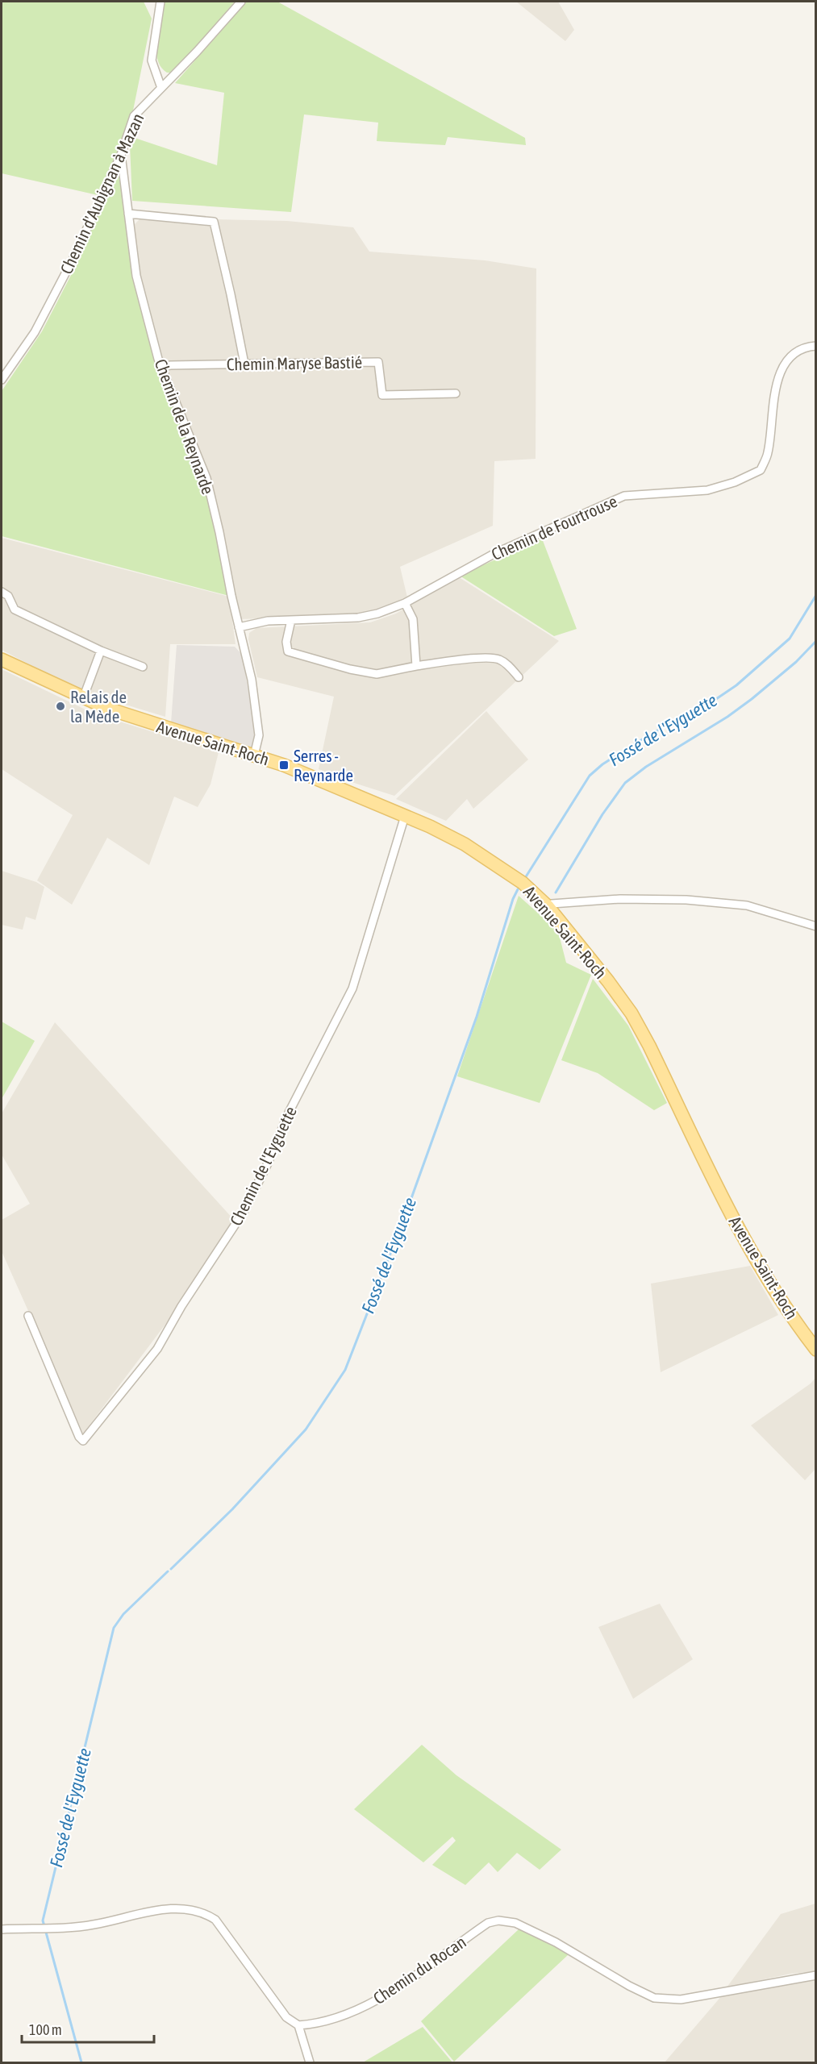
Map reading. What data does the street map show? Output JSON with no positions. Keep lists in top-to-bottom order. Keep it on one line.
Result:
{"streets":{"main road":["Avenue Saint-Roch"],"street":["Chemin d'Aubignan à Mazan","Chemin Maryse Bastié","Chemin de la Reynarde","Chemin de Fourtrouse","Chemin de l'Eyguette","Chemin du Rocan"]},"crossings":[["Chemin d'Aubignan à Mazan","Chemin de la Reynarde"],["Chemin Maryse Bastié","Chemin de la Reynarde"],["Chemin de la Reynarde","Chemin de Fourtrouse"],["Chemin de la Reynarde","Avenue Saint-Roch"],["Avenue Saint-Roch","Chemin de l'Eyguette"]],"water":["Fossé de l'Eyguette"],"places":{"other":["Relais de la Mède"],"transit":["Serres - Reynarde"]},"scale_bar":"100 m"}
